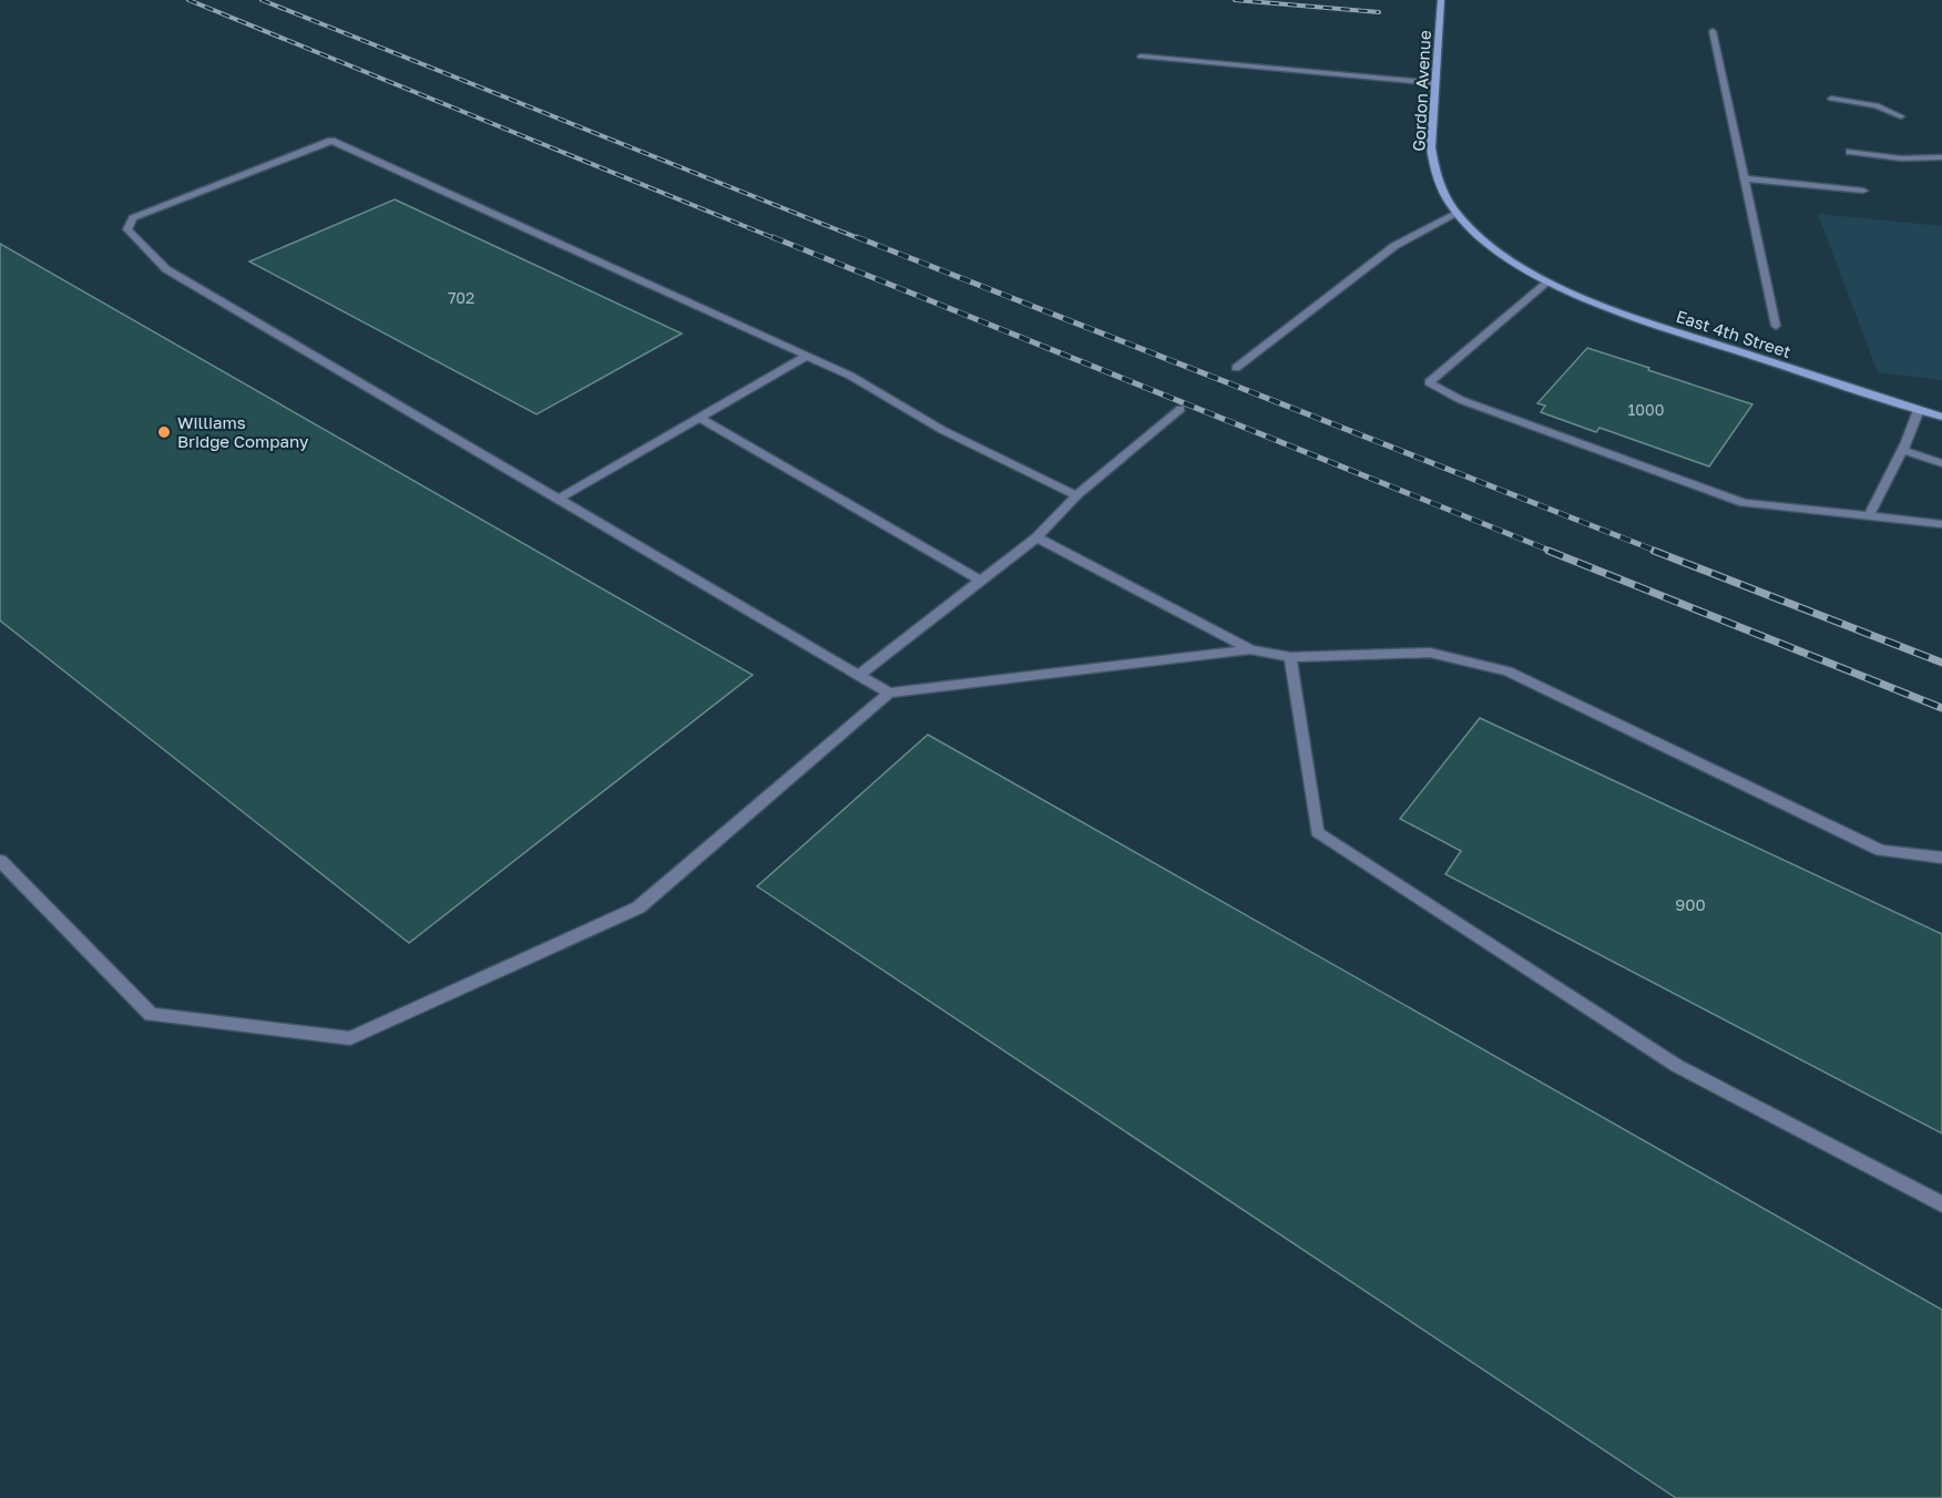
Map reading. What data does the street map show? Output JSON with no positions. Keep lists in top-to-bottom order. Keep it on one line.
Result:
{"streets":{"street":["Gordon Avenue","East 4th Street"]},"crossings":[["Gordon Avenue","East 4th Street"]],"places":["Williams Bridge Company"],"house_numbers":["702","1000","900"]}
